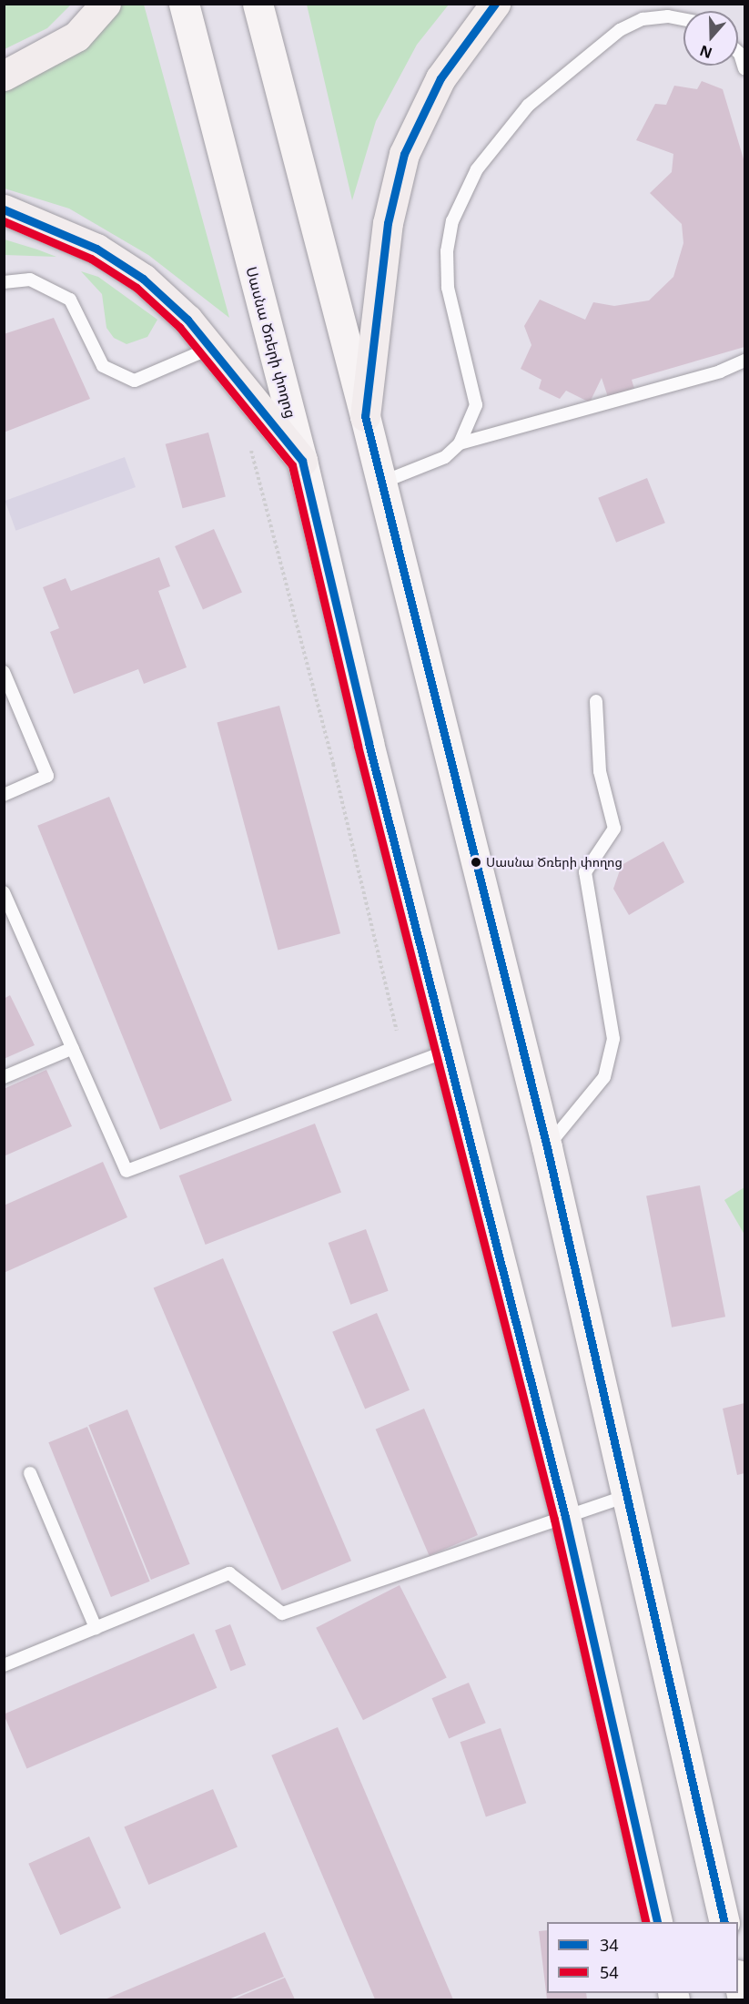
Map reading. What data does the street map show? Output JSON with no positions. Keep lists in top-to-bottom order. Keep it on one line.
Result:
{"streets":{"main road":["Սասնա Ծռերի փողոց"]},"places":["Սասնա Ծռերի փողոց"],"lines":["transit line 34","transit line 54"],"legend":["34","54"],"north":"bottom"}
